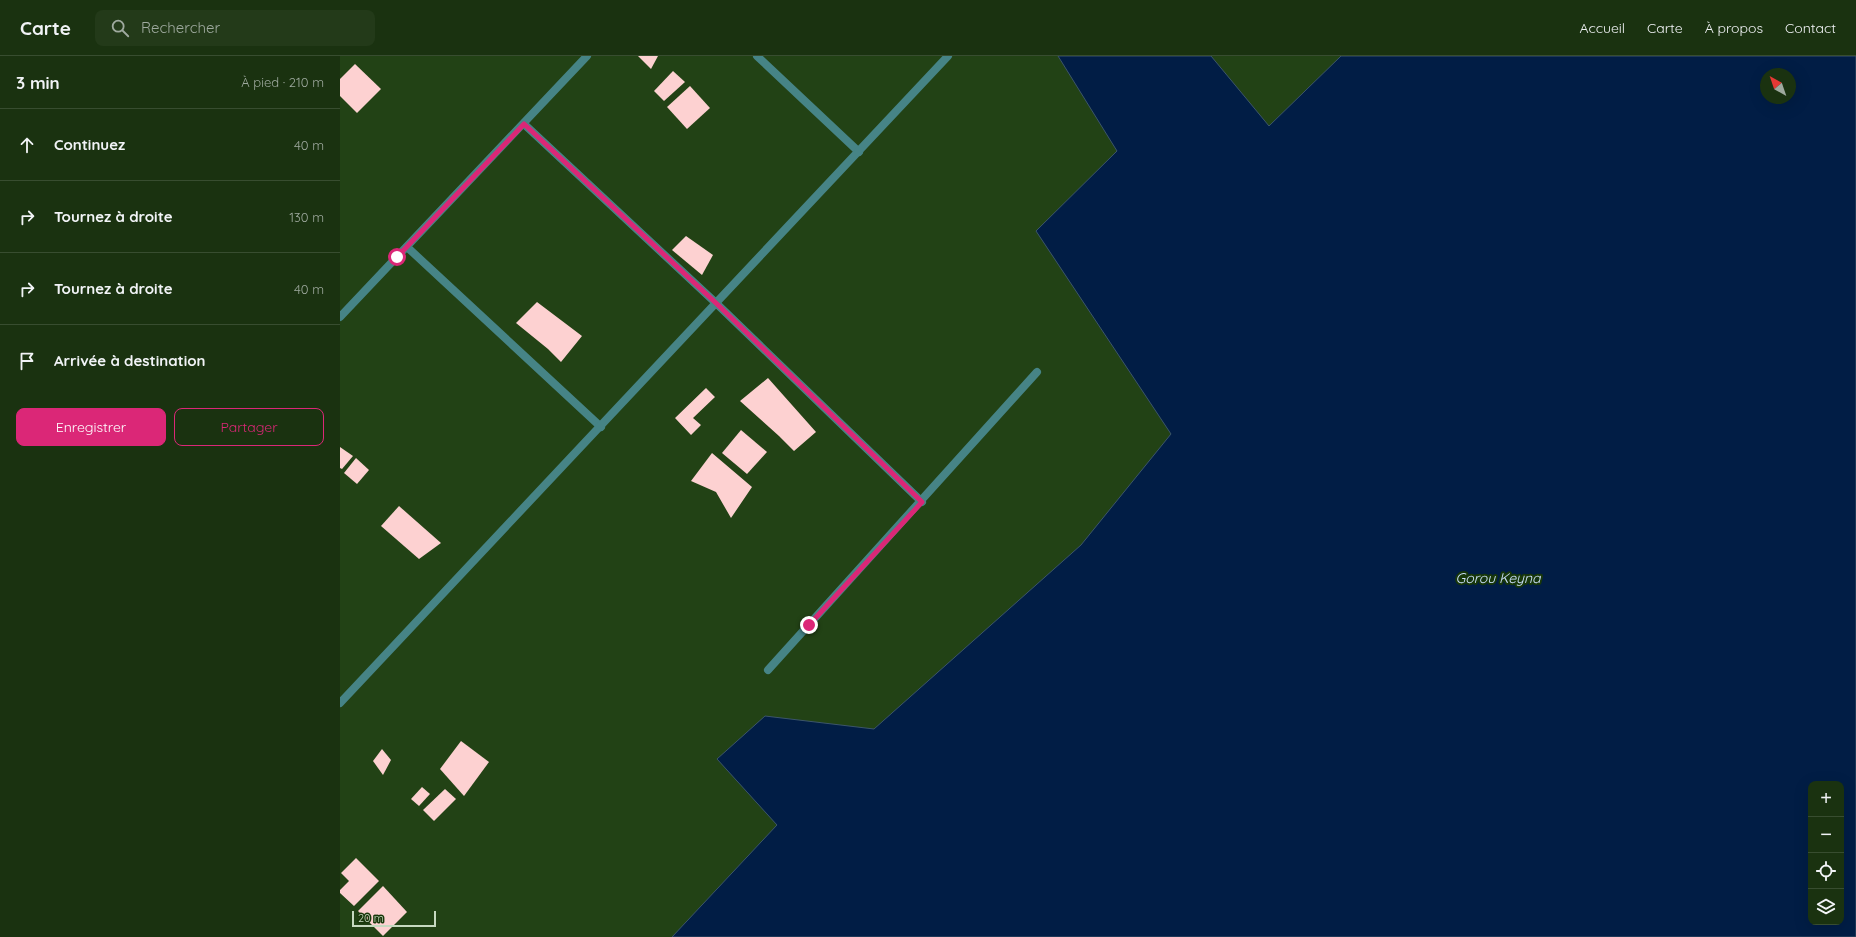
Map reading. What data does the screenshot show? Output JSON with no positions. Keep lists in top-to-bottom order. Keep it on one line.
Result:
{"water":["Gorou Keyna"],"scale_bar":"20 m","north":"top left","page":{"header":"Carte","search":"Rechercher","nav":["Accueil","Carte","À propos","Contact"],"heading":["3 min","À pied · 210 m"],"list":[["Continuez","40 m"],["Tournez à droite","130 m"],["Tournez à droite","40 m"],"Arrivée à destination"],"buttons":["Enregistrer","Partager"],"map_buttons":["+","−"],"scale":"20 m"}}
